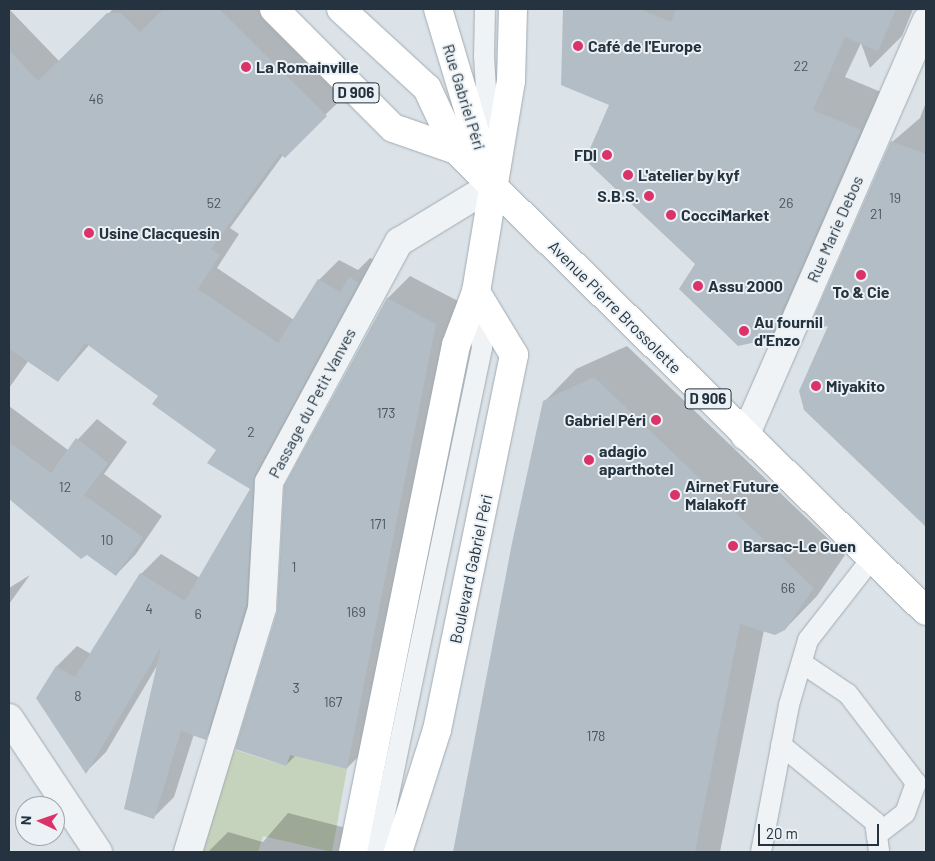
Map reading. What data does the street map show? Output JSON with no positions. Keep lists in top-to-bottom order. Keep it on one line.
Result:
{"streets":{"main road":["D 906","Rue Gabriel Péri","Avenue Pierre Brossolette","Boulevard Gabriel Péri"],"street":["Rue Marie Debos","Passage du Petit Vanves"]},"crossings":[["Rue Gabriel Péri","Avenue Pierre Brossolette"],["Rue Gabriel Péri","Passage du Petit Vanves"],["Rue Marie Debos","Avenue Pierre Brossolette"],["Avenue Pierre Brossolette","Passage du Petit Vanves"]],"places":["Café de l'Europe","La Romainville","FDI","L'atelier by kyf","S.B.S.","CocciMarket","Usine Clacquesin","To & Cie","Assu 2000","Au fournil d'Enzo","Miyakito","Gabriel Péri","adagio aparthotel","Airnet Future Malakoff","Barsac-Le Guen"],"house_numbers":["22","46","19","52","26","21","173","2","12","171","10","1","66","4","169","6","3","8","167","178"],"scale_bar":"20 m","north":"left"}
